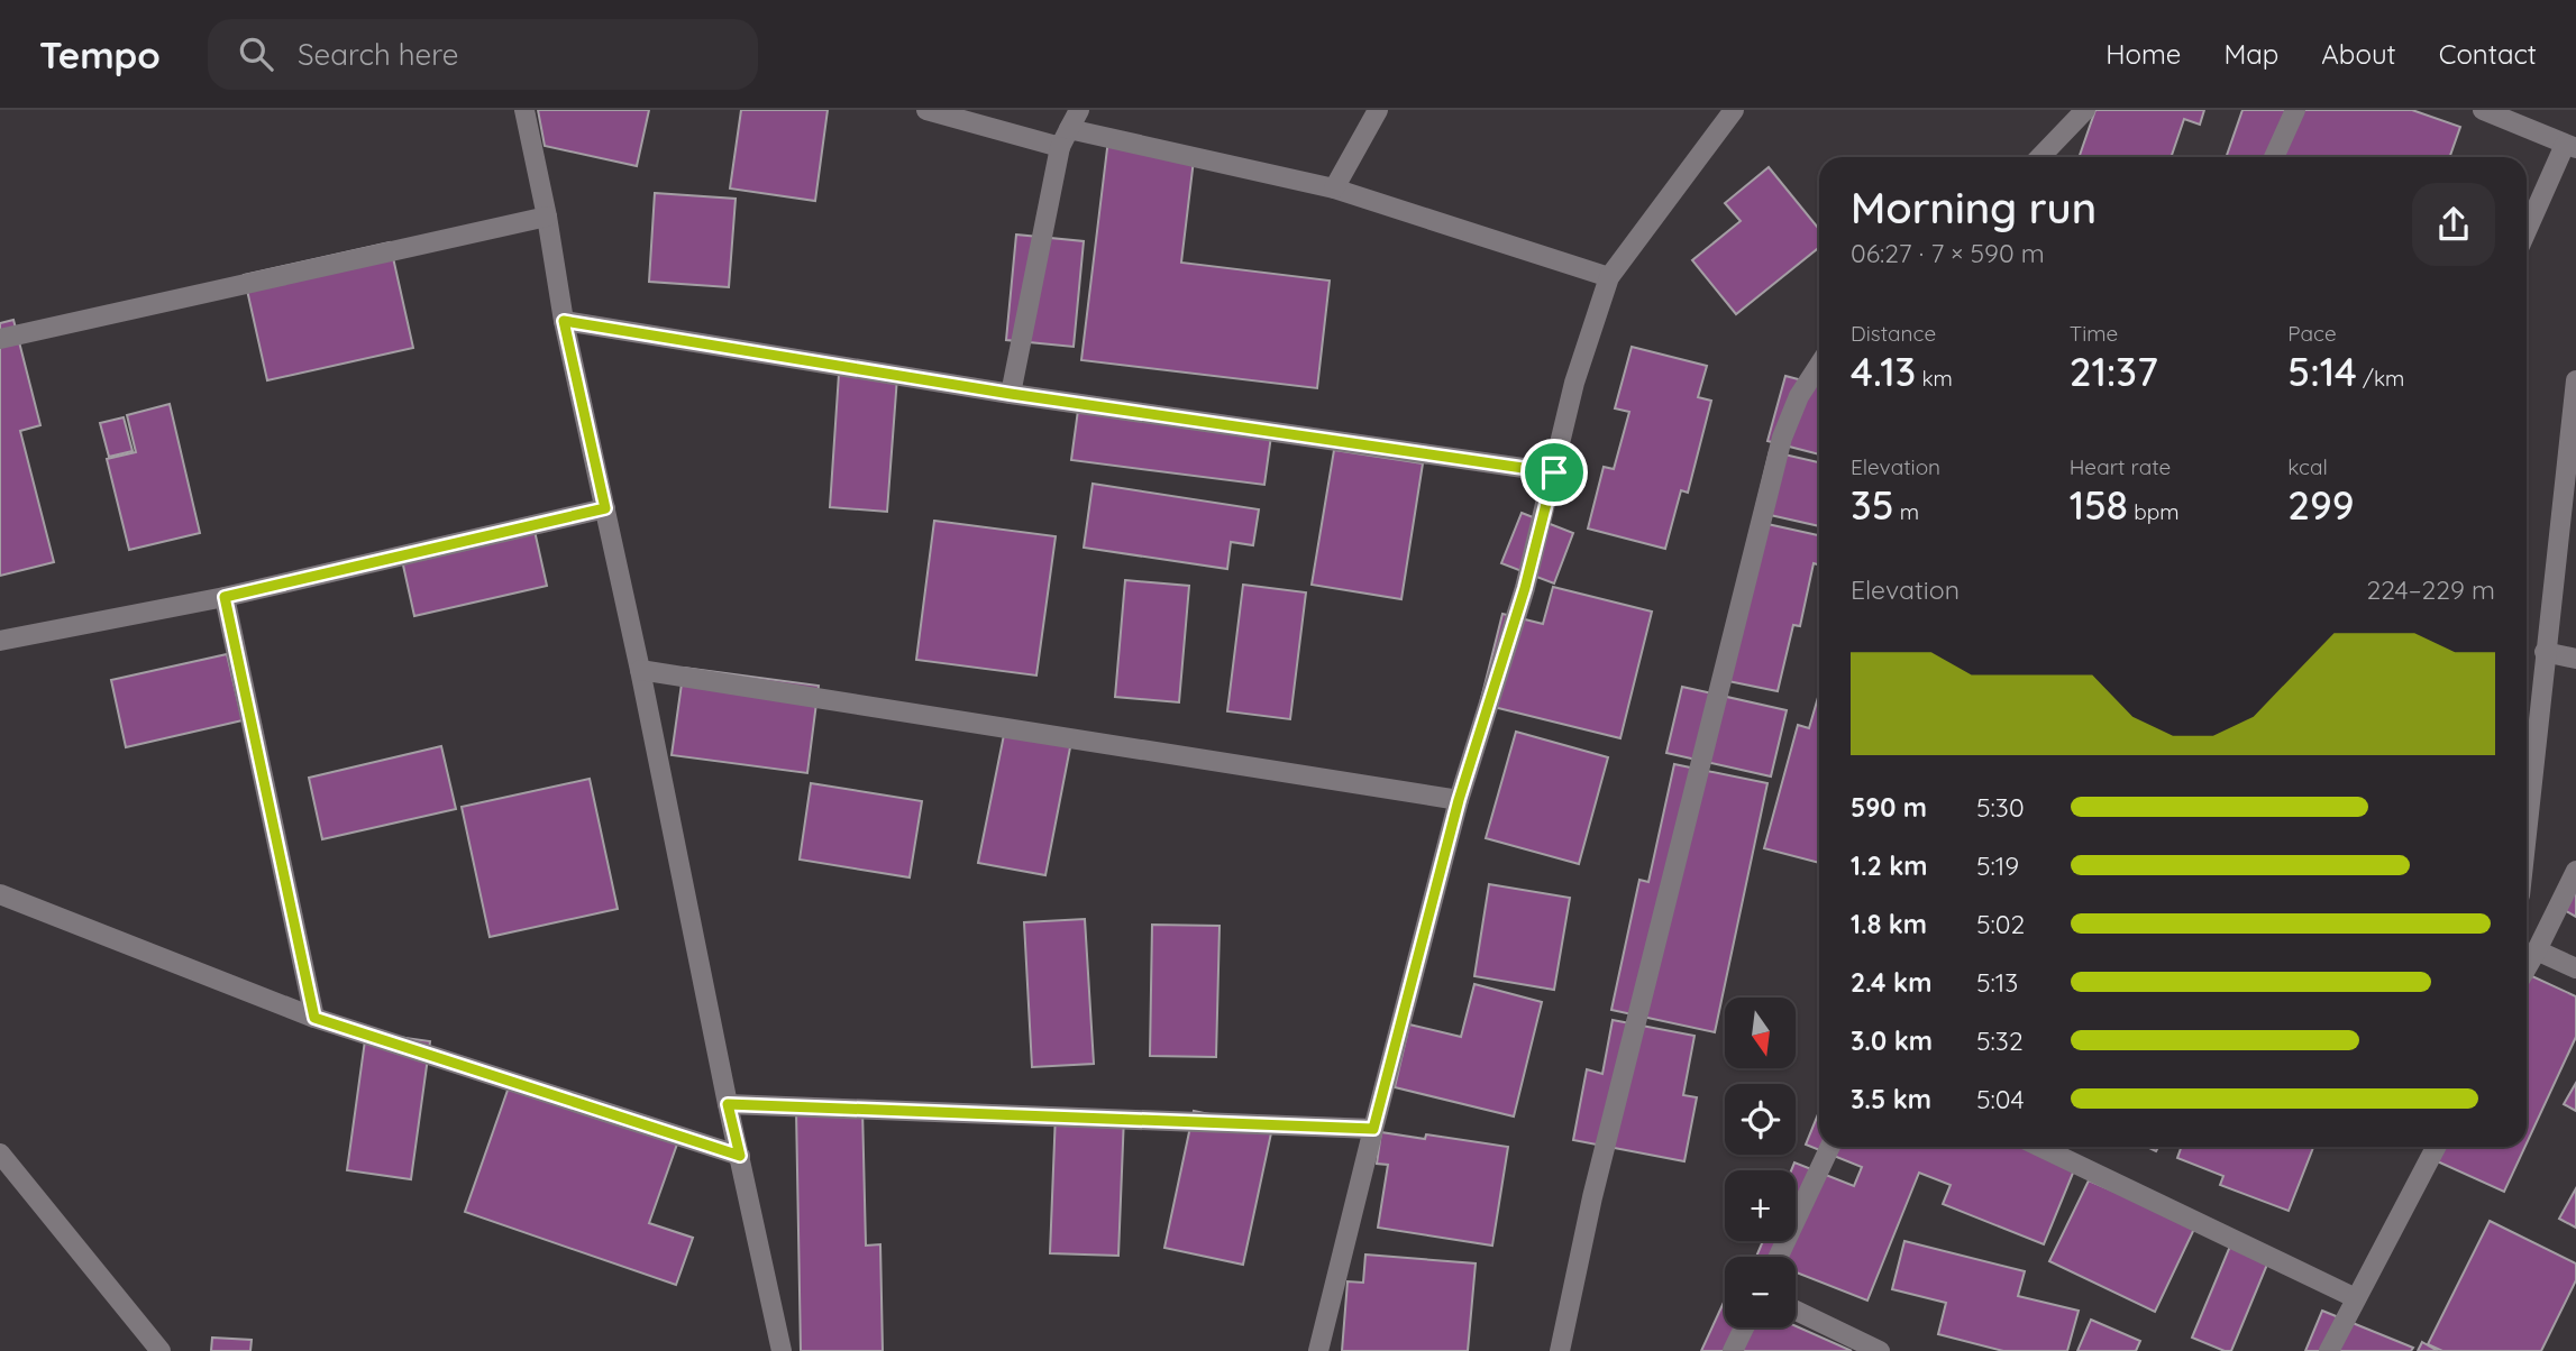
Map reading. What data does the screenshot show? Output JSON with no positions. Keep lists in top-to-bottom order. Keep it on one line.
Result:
{"north":"bottom","page":{"header":"Tempo","search":"Search here","nav":["Home","Map","About","Contact"],"heading":["Morning run","06:27 · 7 × 590 m"],"stats":[["Distance","4.13 km"],["Time","21:37"],["Pace","5:14 /km"],["Elevation","35 m"],["Heart rate","158 bpm"],["kcal","299"]],"chart":["Elevation","224–229 m"],"list":[{"name":"590 m","note":"5:30"},{"name":"1.2 km","note":"5:19"},{"name":"1.8 km","note":"5:02"},{"name":"2.4 km","note":"5:13"},{"name":"3.0 km","note":"5:32"},{"name":"3.5 km","note":"5:04"}],"map_buttons":["+","−"]}}
